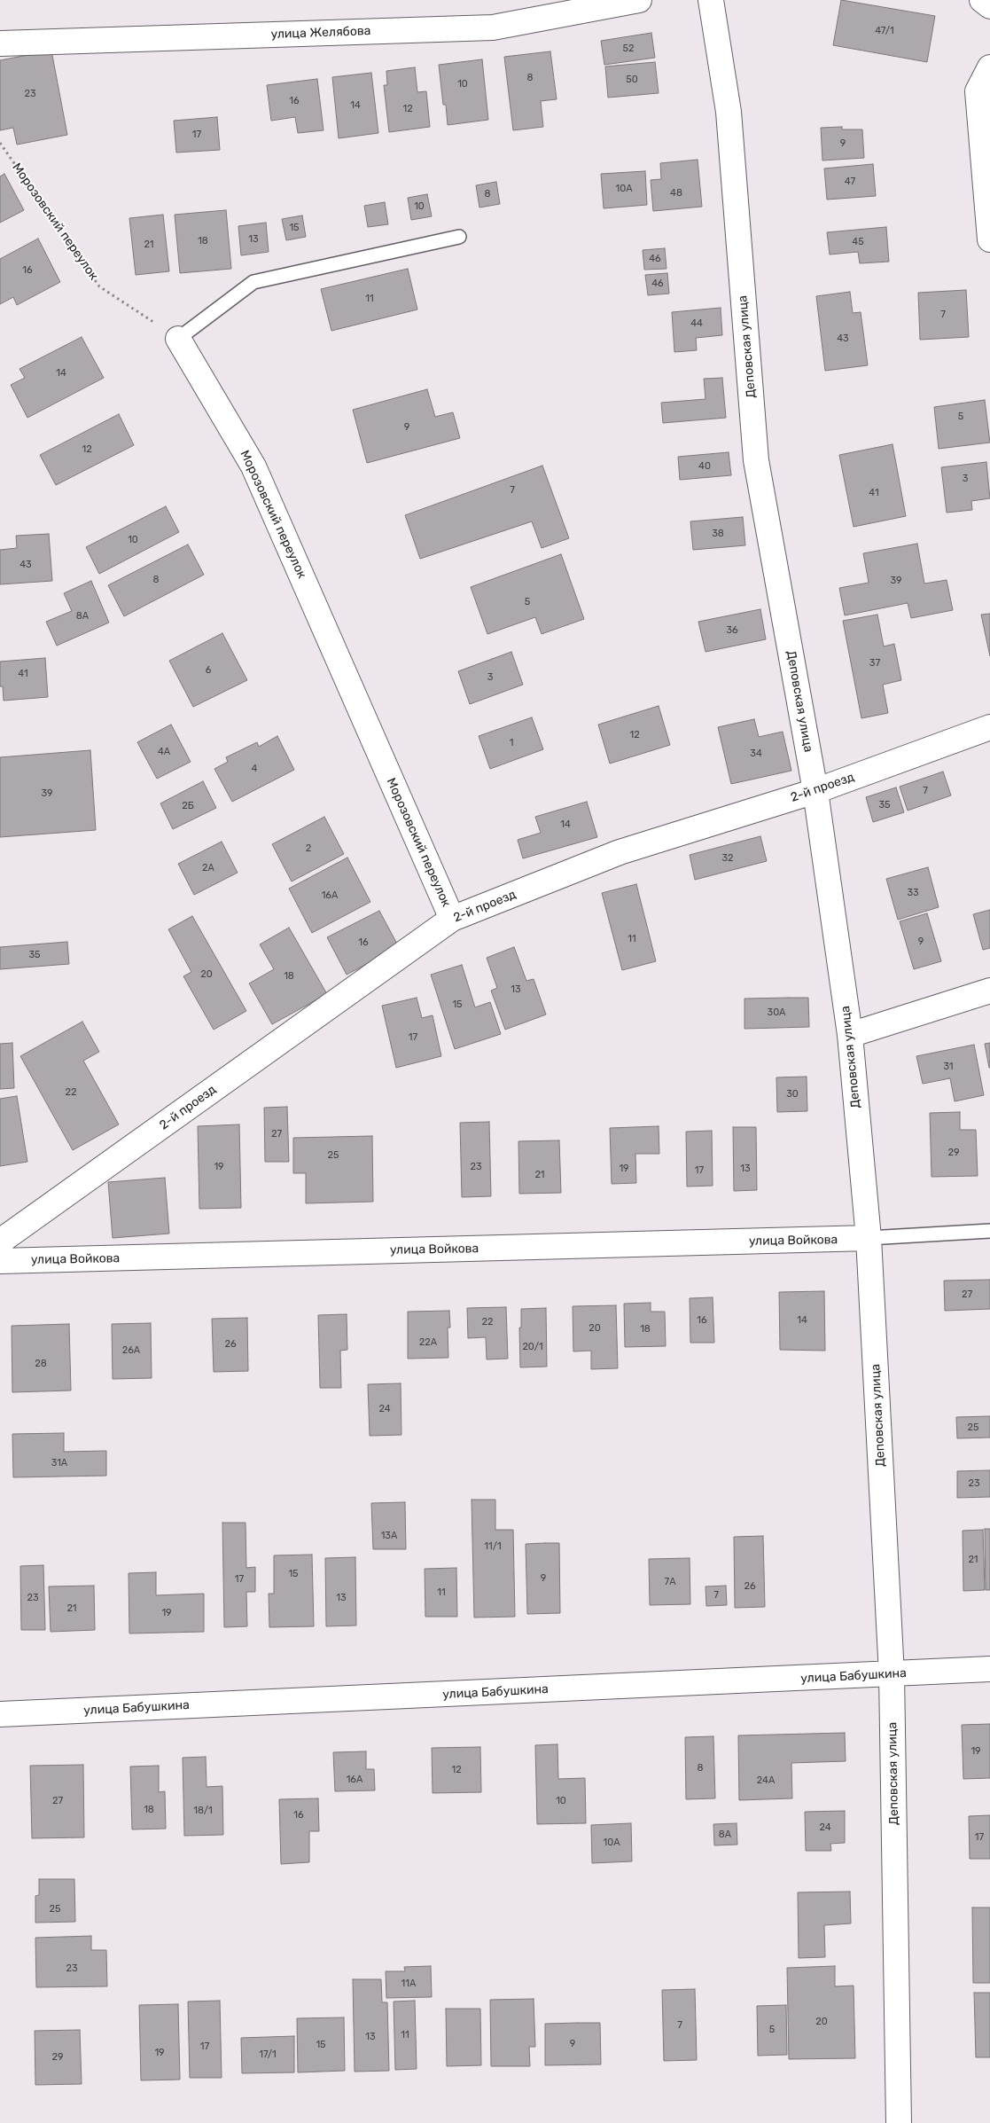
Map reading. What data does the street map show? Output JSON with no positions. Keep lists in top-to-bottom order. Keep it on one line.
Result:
{"streets":{"street":["улица Желябова","Морозовский переулок","Деповская улица","2-й проезд","улица Войкова","улица Бабушкина"]},"crossings":[["Морозовский переулок","2-й проезд"],["Деповская улица","2-й проезд"],["Деповская улица","улица Войкова"],["Деповская улица","улица Бабушкина"]],"house_numbers":["47/1","52","8","50","10","23","16","14","12","17","9","47","10А","48","8","10","15","13","18","45","21","46","16","46","11","7","44","43","14","5","9","12","40","3","7","41","38","10","43","8","39","5","8А","36","37","6","41","3","12","1","4А","34","4","7","39","35","2Б","14","2","32","2А","33","16А","11","9","16","35","20","18","13","15","30А","17","31","22","30","27","29","25","19","23","19","13","17","21","27","16","14","22","20","18","22А","26","20/1","26А","28","24","25","31А","23","13А","11/1","21","15","9","17","7А","26","11","7","23","13","21","19","19","8","12","16А","24А","27","10","18","18/1","16","24","8А","17","10А","25","23","11А","20","7","5","11","13","9","15","17","19","17/1","29"]}
